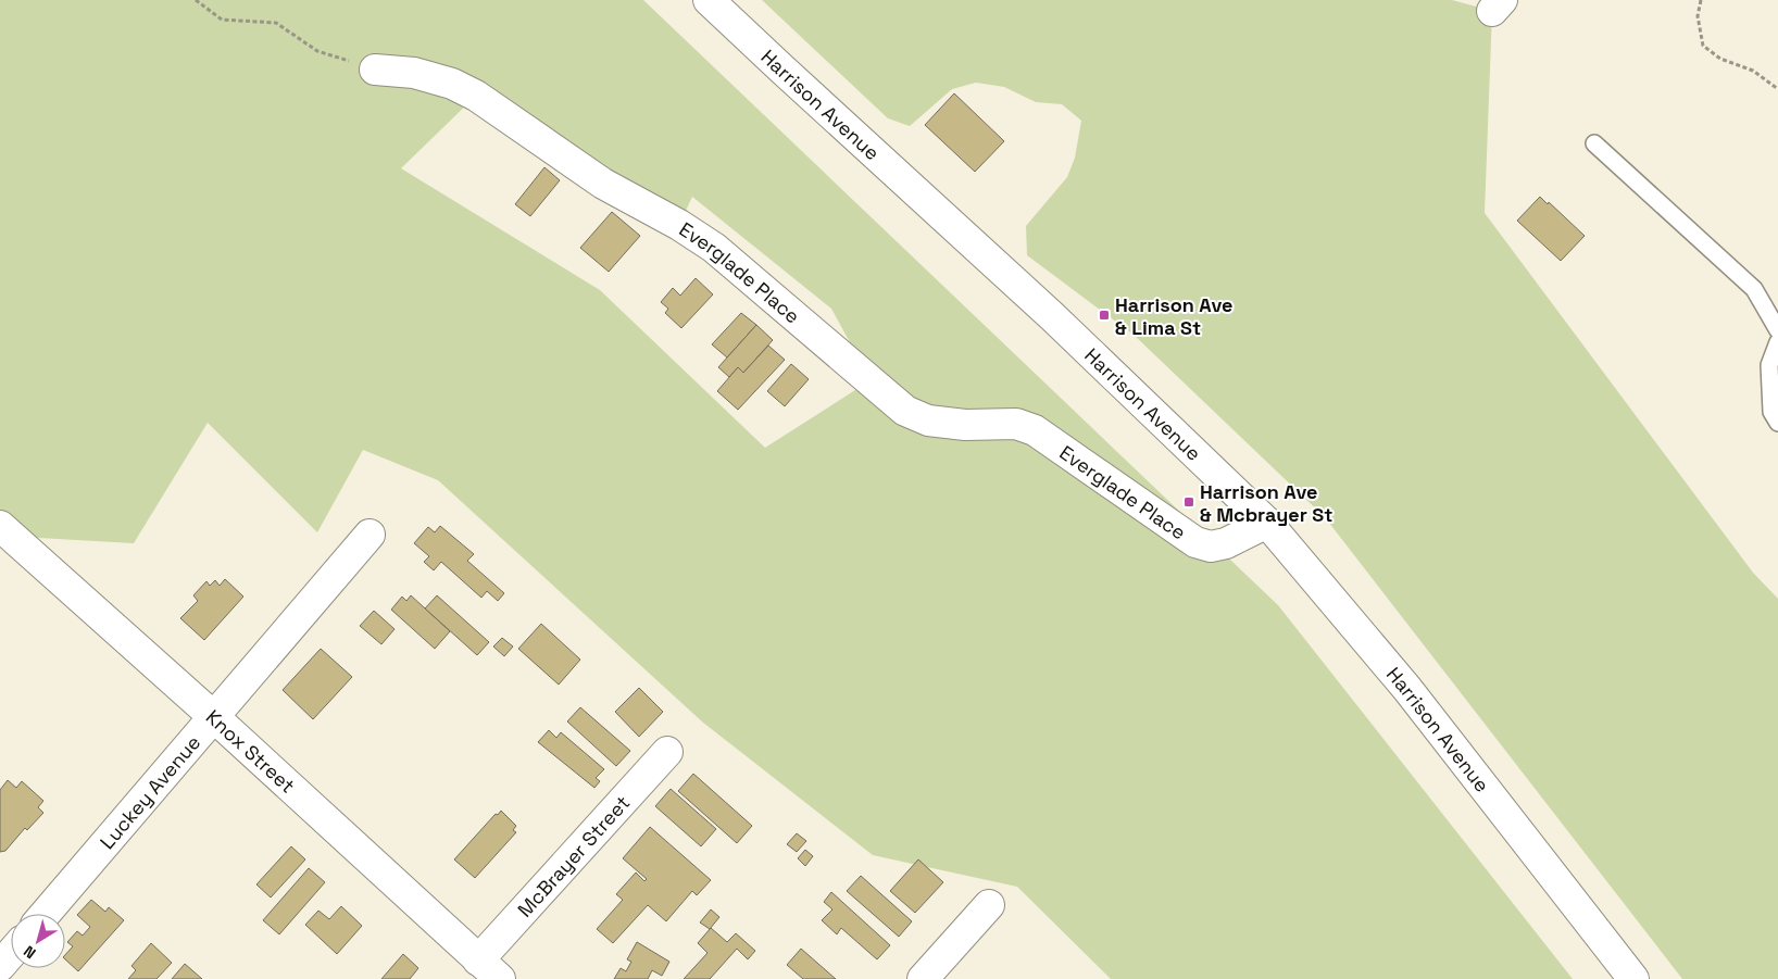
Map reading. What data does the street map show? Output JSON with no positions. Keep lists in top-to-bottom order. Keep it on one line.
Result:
{"streets":{"street":["Harrison Avenue","Everglade Place","Knox Street","Luckey Avenue","McBrayer Street"]},"crossings":[["Harrison Avenue","Everglade Place"],["Knox Street","Luckey Avenue"],["Knox Street","McBrayer Street"]],"places":{"transit":["Harrison Ave & Lima St","Harrison Ave & Mcbrayer St"]},"north":"bottom left"}
